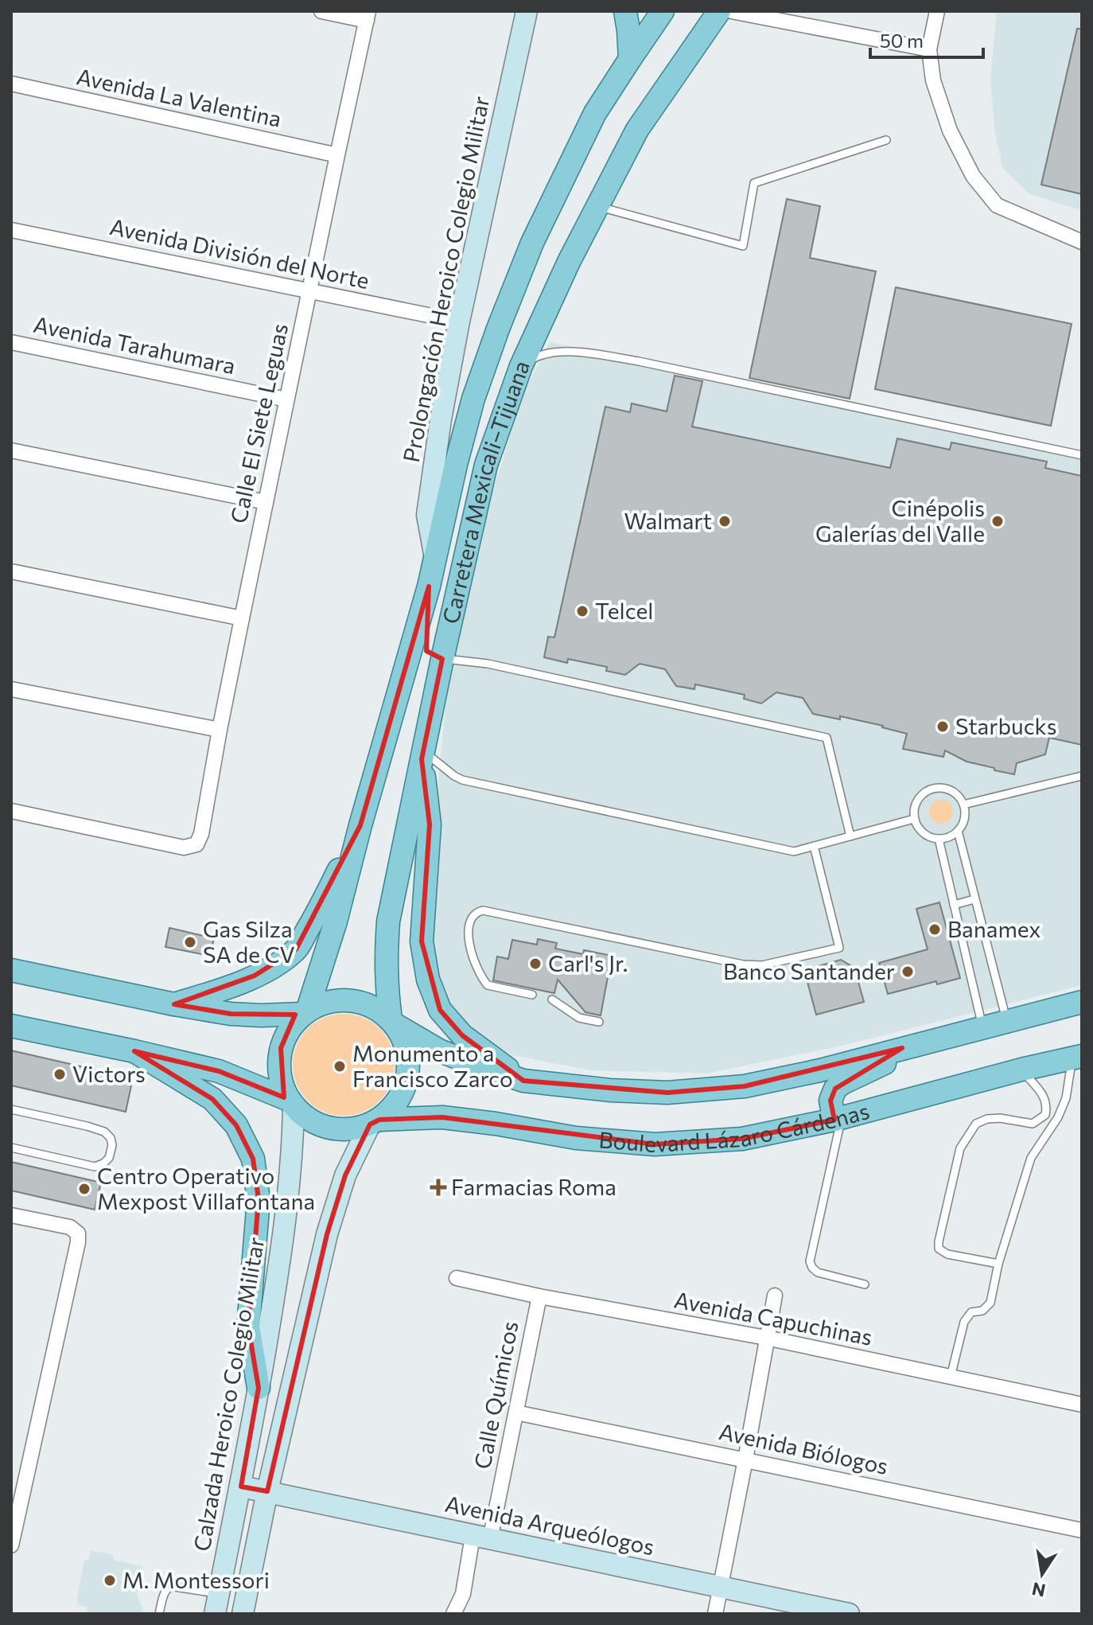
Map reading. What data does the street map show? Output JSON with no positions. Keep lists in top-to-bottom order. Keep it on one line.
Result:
{"streets":{"main road":["Carretera Mexicali–Tijuana","Boulevard Lázaro Cárdenas"],"street":["Avenida La Valentina","Avenida División del Norte","Prolongación Heroico Colegio Militar","Avenida Tarahumara","Calle El Siete Leguas","Avenida Capuchinas","Calzada Heroico Colegio Militar","Calle Químicos","Avenida Biólogos","Avenida Arqueólogos"]},"crossings":[["Avenida La Valentina","Calle El Siete Leguas"],["Avenida División del Norte","Prolongación Heroico Colegio Militar"],["Avenida División del Norte","Calle El Siete Leguas"],["Prolongación Heroico Colegio Militar","Carretera Mexicali–Tijuana"],["Avenida Tarahumara","Calle El Siete Leguas"],["Carretera Mexicali–Tijuana","Boulevard Lázaro Cárdenas"],["Carretera Mexicali–Tijuana","Calzada Heroico Colegio Militar"],["Boulevard Lázaro Cárdenas","Calzada Heroico Colegio Militar"],["Avenida Capuchinas","Calle Químicos"],["Calzada Heroico Colegio Militar","Avenida Arqueólogos"],["Calle Químicos","Avenida Biólogos"],["Calle Químicos","Avenida Arqueólogos"]],"places":{"other":["Walmart","Cinépolis Galerías del Valle","Telcel","Starbucks","Banamex","Gas Silza SA de CV","Carl's Jr.","Banco Santander","Monumento a Francisco Zarco","Victors","Centro Operativo Mexpost Villafontana","M. Montessori"],"health":["Farmacias Roma"]},"scale_bar":"50 m","north":"bottom"}
